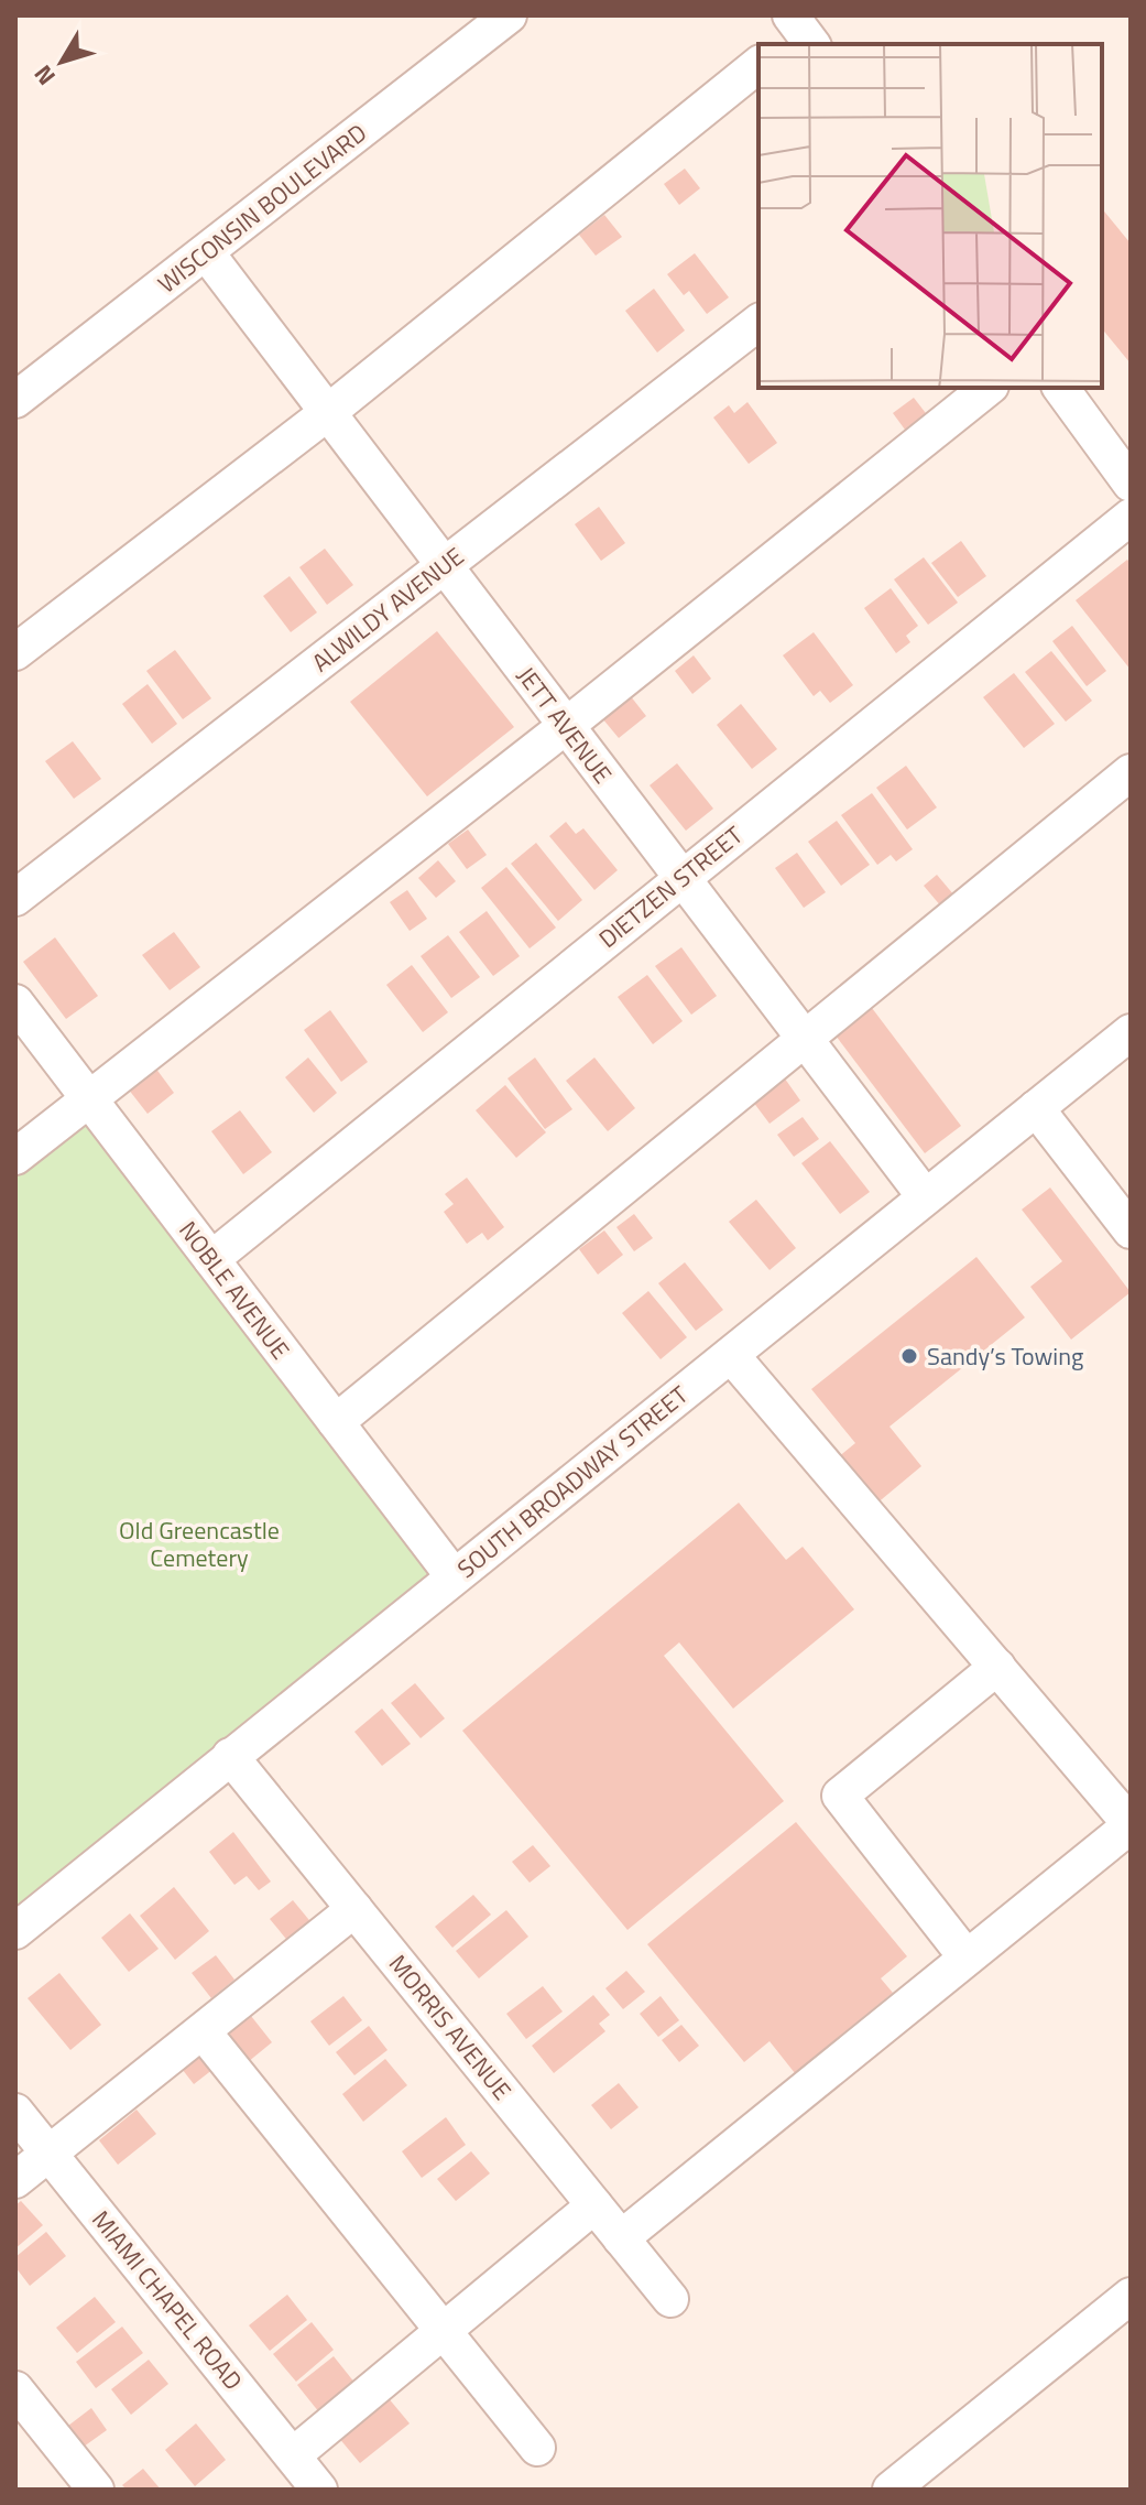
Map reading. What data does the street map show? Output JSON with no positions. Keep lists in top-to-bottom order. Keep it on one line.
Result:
{"streets":{"street":["WISCONSIN BOULEVARD","ALWILDY AVENUE","JETT AVENUE","DIETZEN STREET","NOBLE AVENUE","SOUTH BROADWAY STREET","MORRIS AVENUE","MIAMI CHAPEL ROAD"]},"crossings":[["WISCONSIN BOULEVARD","JETT AVENUE"],["ALWILDY AVENUE","JETT AVENUE"],["JETT AVENUE","DIETZEN STREET"],["JETT AVENUE","SOUTH BROADWAY STREET"],["DIETZEN STREET","NOBLE AVENUE"],["NOBLE AVENUE","SOUTH BROADWAY STREET"],["SOUTH BROADWAY STREET","MORRIS AVENUE"]],"parks":["Old Greencastle Cemetery"],"places":["Sandy’s Towing"],"north":"bottom left"}
